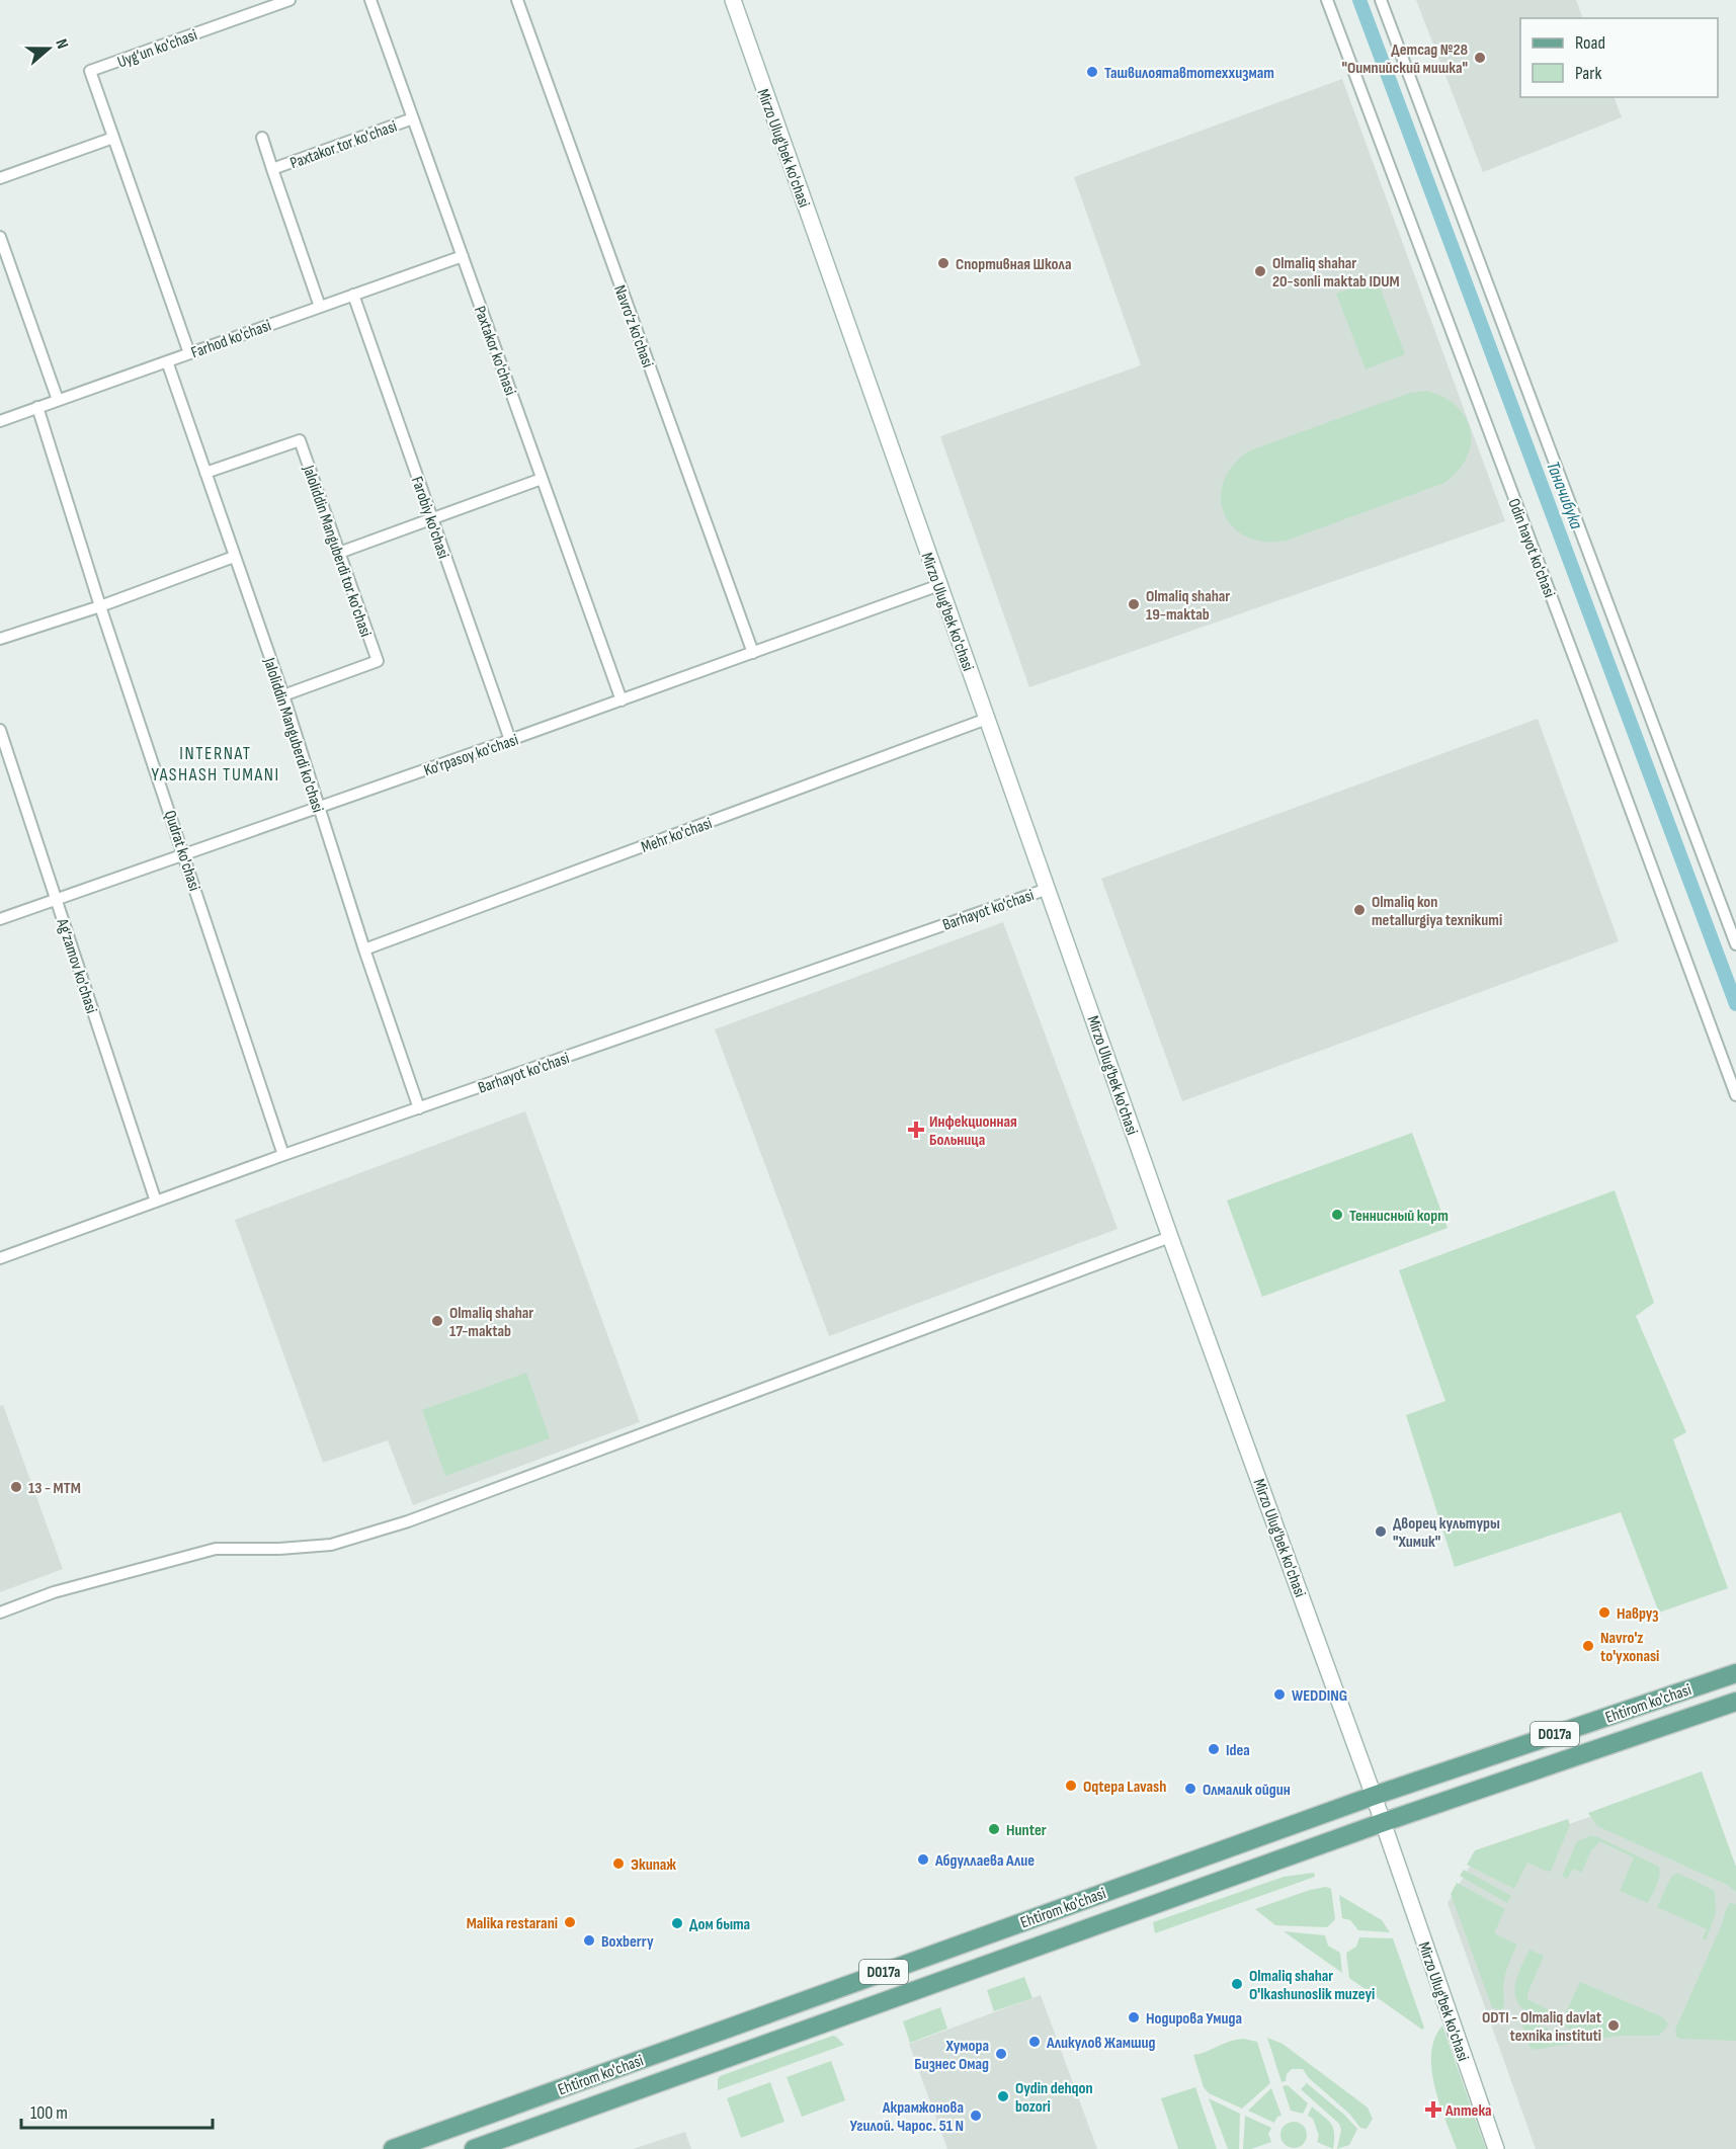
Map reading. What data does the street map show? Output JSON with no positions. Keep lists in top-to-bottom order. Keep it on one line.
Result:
{"streets":{"main road":["Mirzo Ulug'bek ko'chasi","Ehtirom ko'chasi","D017a"],"street":["Uyg‘un ko'chasi","Paxtakor tor ko'chasi","Navro‘z ko'chasi","Farhod ko'chasi","Paxtakor ko'chasi","Farobiy ko'chasi","Odin hayot ko'chasi","Jaloliddin Manguberdi tor ko'chasi","Jaloliddin Manguberdi ko'chasi","Ko‘rpasoy ko'chasi","Mehr ko'chasi","Qudrat ko'chasi","Barhayot ko'chasi","Ag‘zamov ko'chasi"]},"crossings":[["Uyg‘un ko'chasi","Farhod ko'chasi"],["Paxtakor tor ko'chasi","Farhod ko'chasi"],["Paxtakor tor ko'chasi","Paxtakor ko'chasi"],["Mirzo Ulug'bek ko'chasi","Ko‘rpasoy ko'chasi"],["Mirzo Ulug'bek ko'chasi","Mehr ko'chasi"],["Mirzo Ulug'bek ko'chasi","Barhayot ko'chasi"],["Mirzo Ulug'bek ko'chasi","Ehtirom ko'chasi"],["Navro‘z ko'chasi","Ko‘rpasoy ko'chasi"],["Farhod ko'chasi","Paxtakor ko'chasi"],["Farhod ko'chasi","Farobiy ko'chasi"],["Farhod ko'chasi","Jaloliddin Manguberdi ko'chasi"],["Farhod ko'chasi","Qudrat ko'chasi"],["Paxtakor ko'chasi","Ko‘rpasoy ko'chasi"],["Farobiy ko'chasi","Ko‘rpasoy ko'chasi"],["Jaloliddin Manguberdi tor ko'chasi","Jaloliddin Manguberdi ko'chasi"],["Jaloliddin Manguberdi ko'chasi","Ko‘rpasoy ko'chasi"],["Jaloliddin Manguberdi ko'chasi","Mehr ko'chasi"],["Jaloliddin Manguberdi ko'chasi","Barhayot ko'chasi"],["Ko‘rpasoy ko'chasi","Qudrat ko'chasi"],["Ko‘rpasoy ko'chasi","Ag‘zamov ko'chasi"],["Qudrat ko'chasi","Barhayot ko'chasi"],["Barhayot ko'chasi","Ag‘zamov ko'chasi"]],"districts":["INTERNAT YASHASH TUMANI"],"water":["Таначибука"],"places":{"other":["Детсад №28 \"Оимпийский мишка\"","Ташвилоятавтотеххизмат","Спортивная Школа","Olmaliq shahar 20-sonli maktab IDUM","Olmaliq shahar 19-maktab","Olmaliq kon metallurgiya texnikumi","Теннисный корт","Olmaliq shahar 17-maktab","13 - MTM","Дворец культуры \"Химик\"","Навруз","Navro'z to'yxonasi","WEDDING","Idea","Oqtepa Lavash","Олмалик ойдин","Hunter","Абдуллаева Алие","Экипаж","Malika restarani","Дом быта","Boxberry","Olmaliq shahar O'lkashunoslik muzeyi","Нодирова Умида","ODTI - Olmaliq davlat texnika instituti","Аликулов Жамшид","Хумора Бизнес Омад","Oydin dehqon bozori","Акрамжонова Угилой. Чарос. 51 N"],"health":["Инфекционная Больница","Аптека"]},"legend":["Road","Park"],"scale_bar":"100 m","north":"right"}
